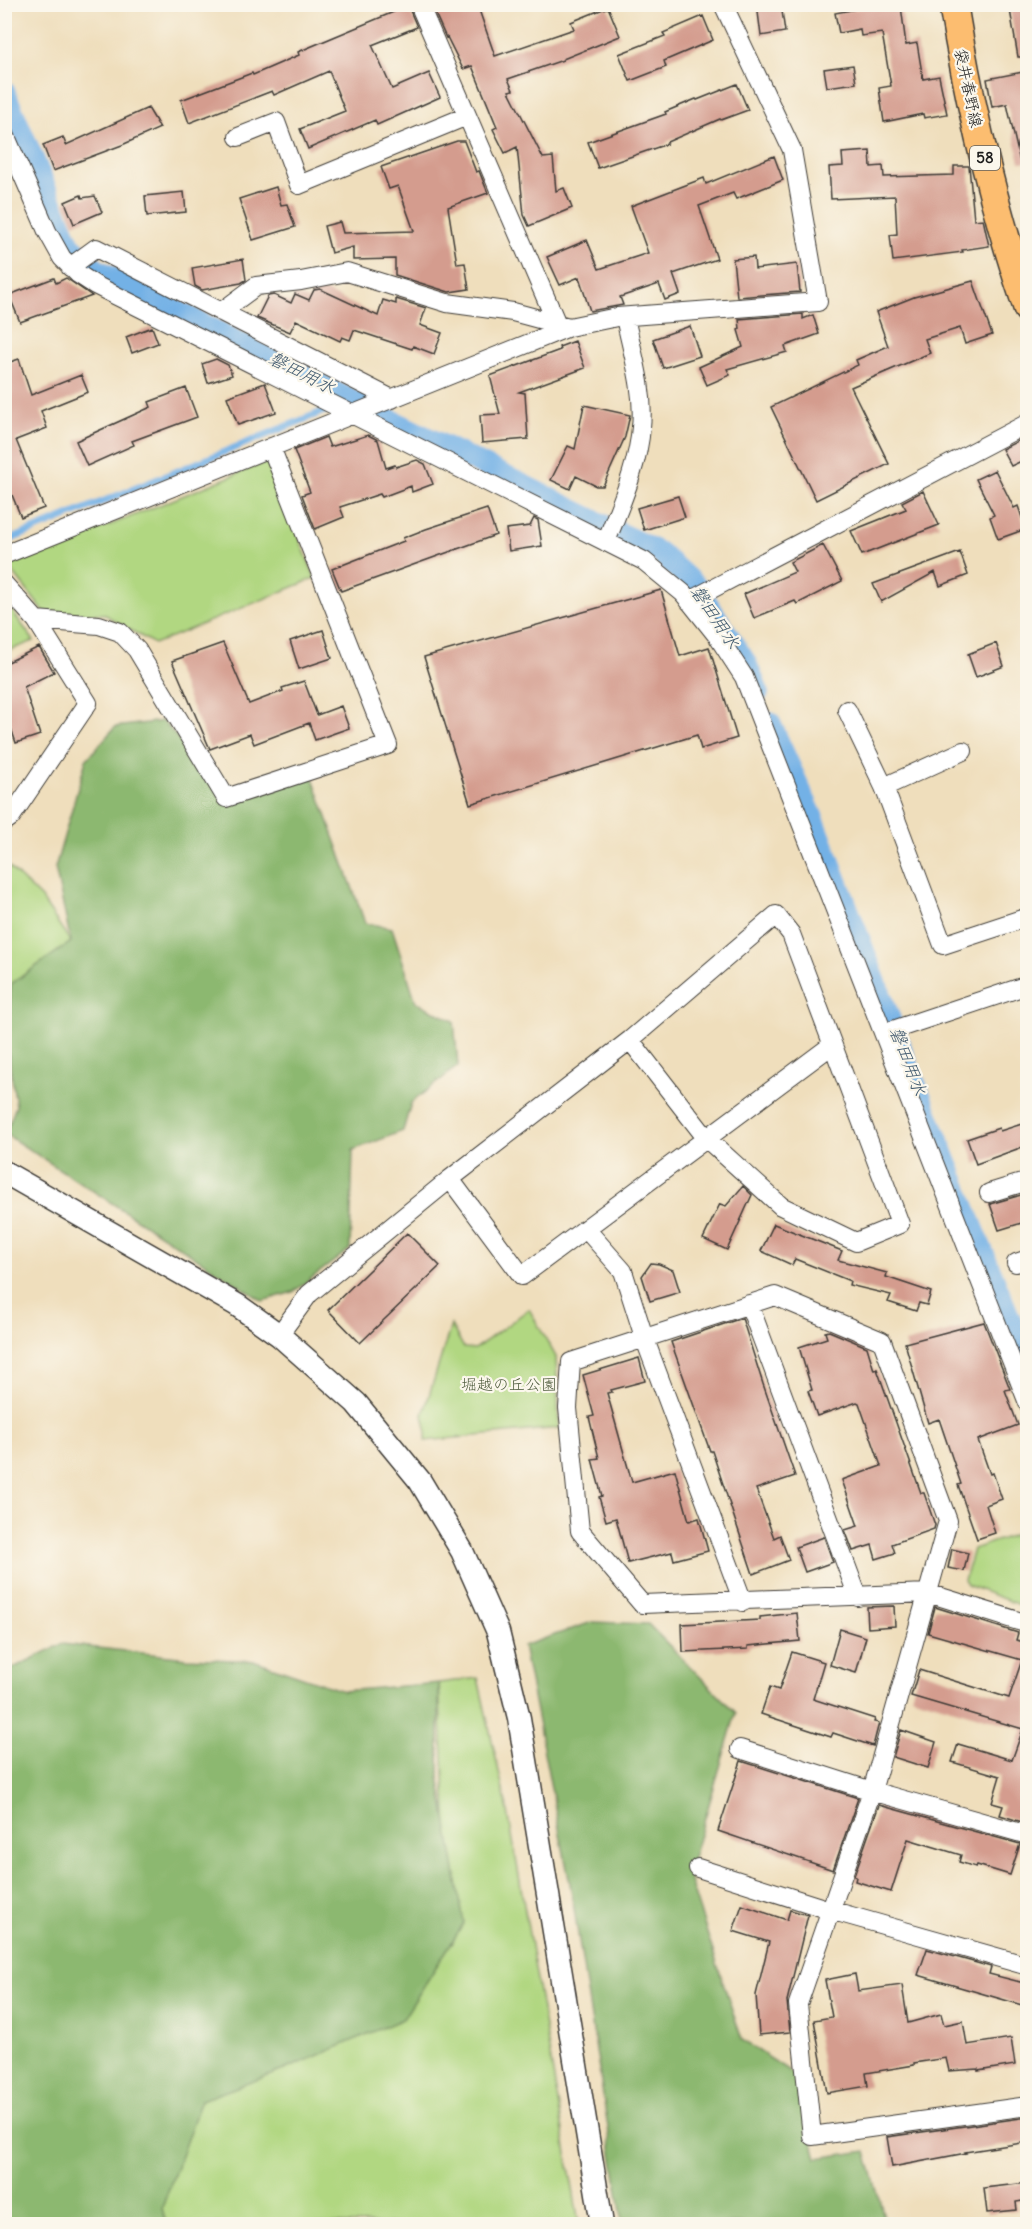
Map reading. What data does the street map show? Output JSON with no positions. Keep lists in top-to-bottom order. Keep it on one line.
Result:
{"streets":{"main road":["袋井春野線","58"]},"water":["磐田用水"],"parks":["堀越の丘公園"]}
